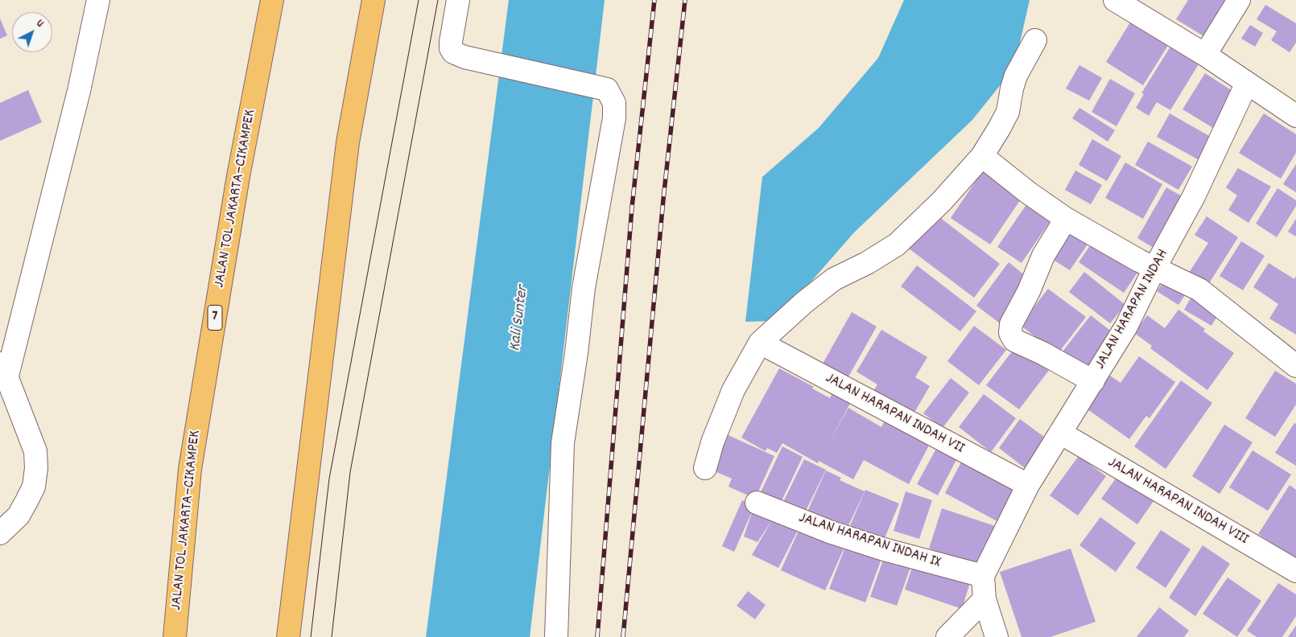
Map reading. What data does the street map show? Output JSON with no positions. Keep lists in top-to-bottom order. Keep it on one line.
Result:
{"streets":{"highway":["JALAN TOL JAKARTA–CIKAMPEK","7"],"street":["JALAN HARAPAN INDAH","JALAN HARAPAN INDAH VII","JALAN HARAPAN INDAH VIII","JALAN HARAPAN INDAH IX"]},"crossings":[["JALAN HARAPAN INDAH","JALAN HARAPAN INDAH VII"],["JALAN HARAPAN INDAH","JALAN HARAPAN INDAH VIII"],["JALAN HARAPAN INDAH","JALAN HARAPAN INDAH IX"]],"water":["Kali Sunter"],"north":"top right"}
